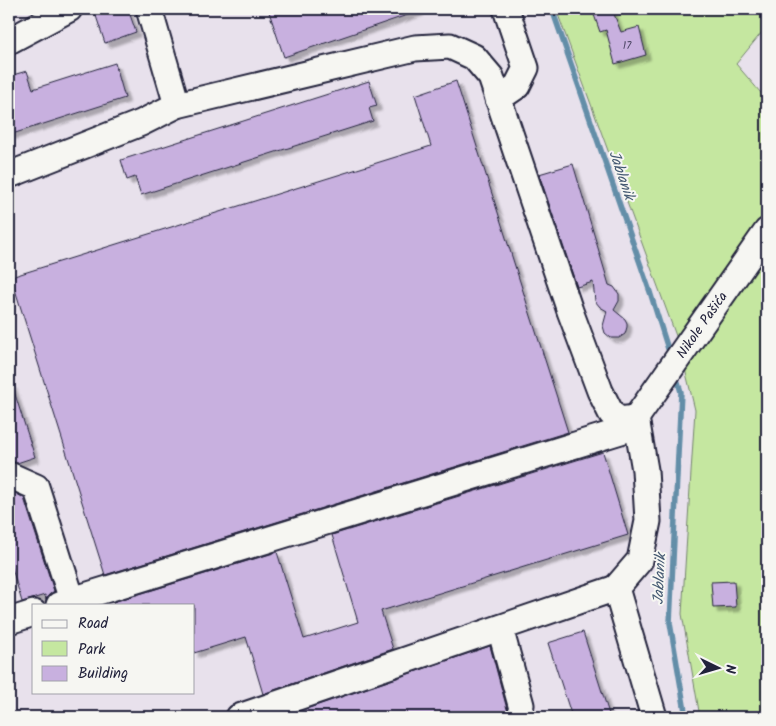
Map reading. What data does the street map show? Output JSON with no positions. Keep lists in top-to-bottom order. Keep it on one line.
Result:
{"streets":{"street":["Nikole Pašića"]},"water":["Jablanik"],"house_numbers":["17"],"legend":["Road","Park","Building"],"north":"right"}
